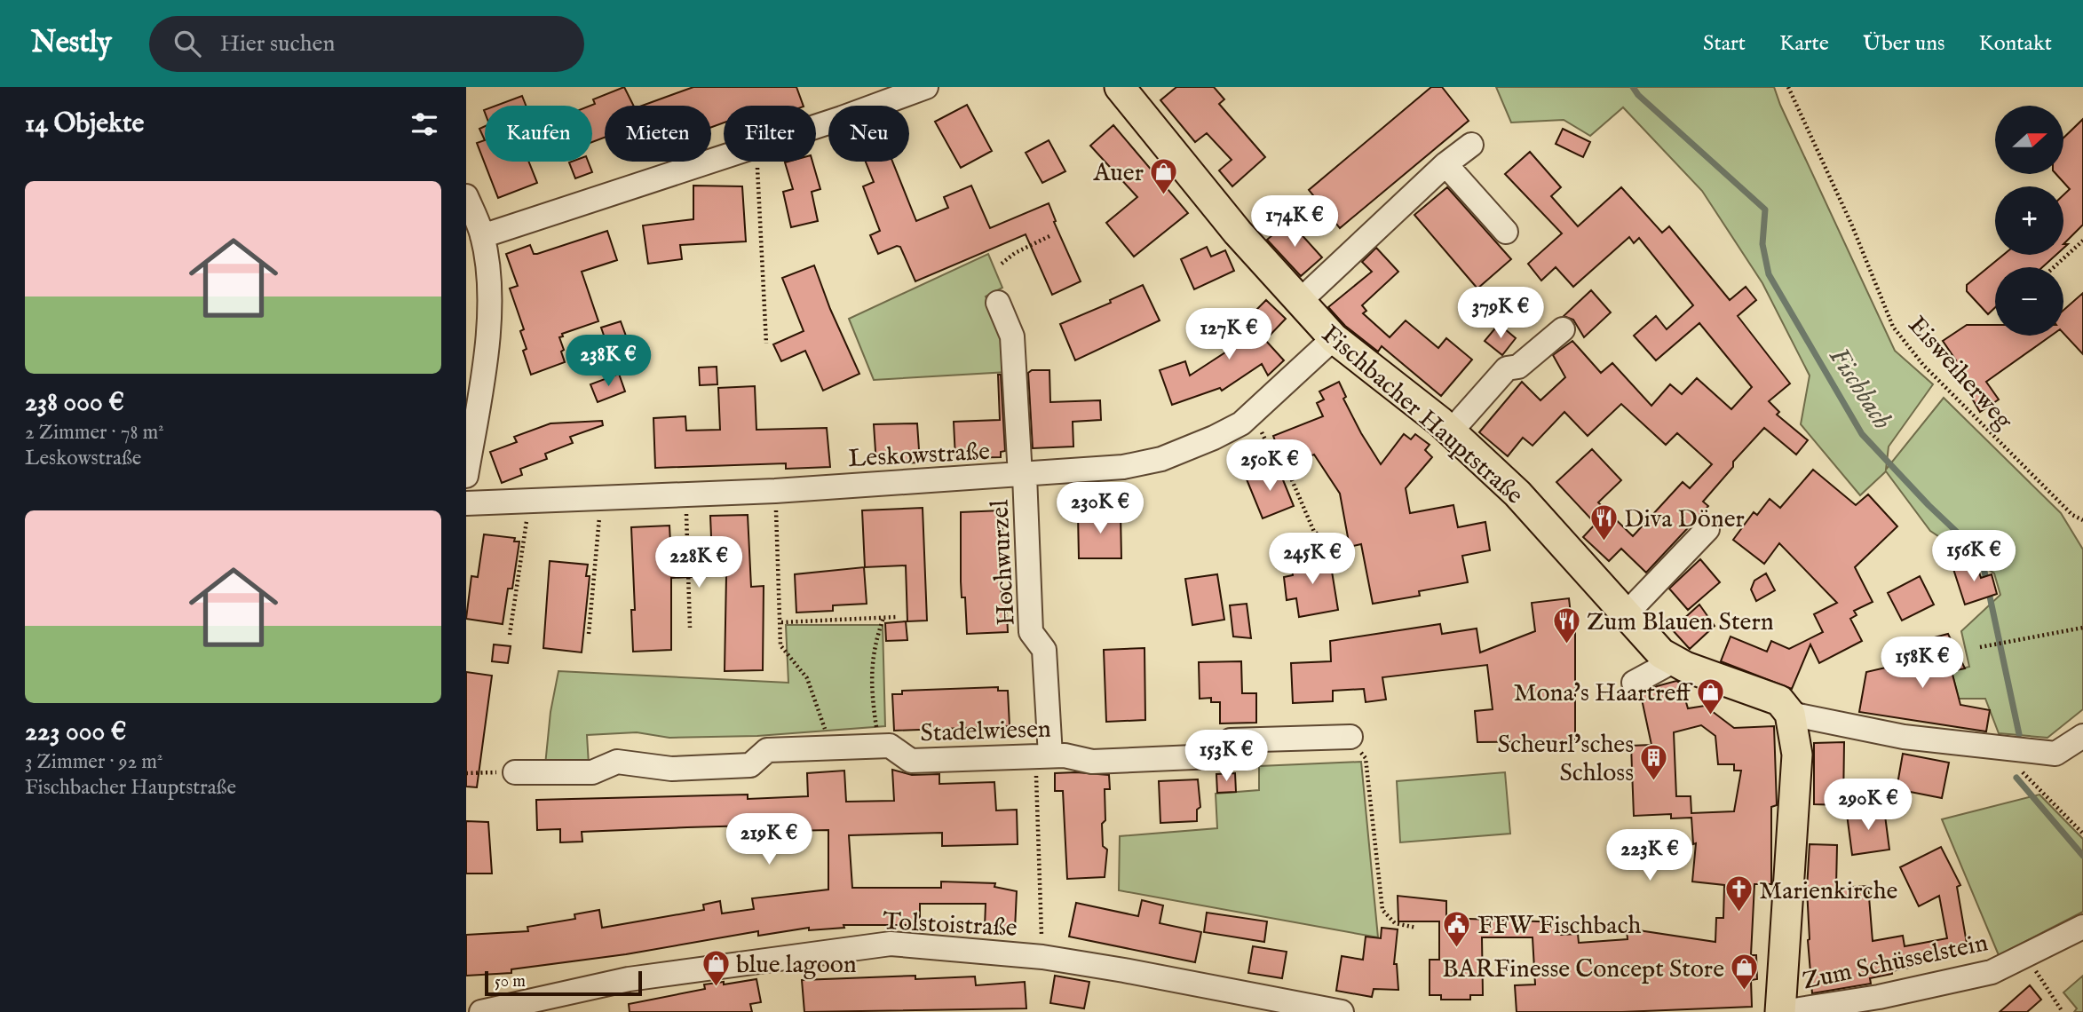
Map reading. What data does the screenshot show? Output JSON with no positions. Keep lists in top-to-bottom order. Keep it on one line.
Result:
{"streets":{"main road":["Fischbacher Hauptstraße"],"street":["Leskowstraße","Hochwurzel","Stadelwiesen","Tolstoistraße","Zum Schüsselstein"],"path":["Eisweiherweg"]},"crossings":[["Fischbacher Hauptstraße","Leskowstraße"],["Leskowstraße","Hochwurzel"],["Hochwurzel","Stadelwiesen"]],"water":["Fischbach"],"places":{"shop":["Auer","Mona's Haartreff","blue lagoon","BARFinesse Concept Store"],"restaurant":["Diva Döner","Zum Blauen Stern"],"building":["Scheurl'sches Schloss"],"church":["Marienkirche"],"public building":["FFW Fischbach"]},"scale_bar":"50 m","north":"right","page":{"header":"Nestly","search":"Hier suchen","nav":["Start","Karte","Über uns","Kontakt"],"heading":"14 Objekte","map_buttons":["+","−"],"chip":["Kaufen","Mieten","Filter","Neu"],"list":[{"name":"238 000 €","note":"2 Zimmer · 78 m² · Leskowstraße"},{"name":"223 000 €","note":"3 Zimmer · 92 m² · Fischbacher Hauptstraße"}],"price":["174K €","379K €","127K €","238K €","250K €","230K €","156K €","245K €","228K €","158K €","153K €","290K €","219K €","223K €"],"scale":"50 m"}}
